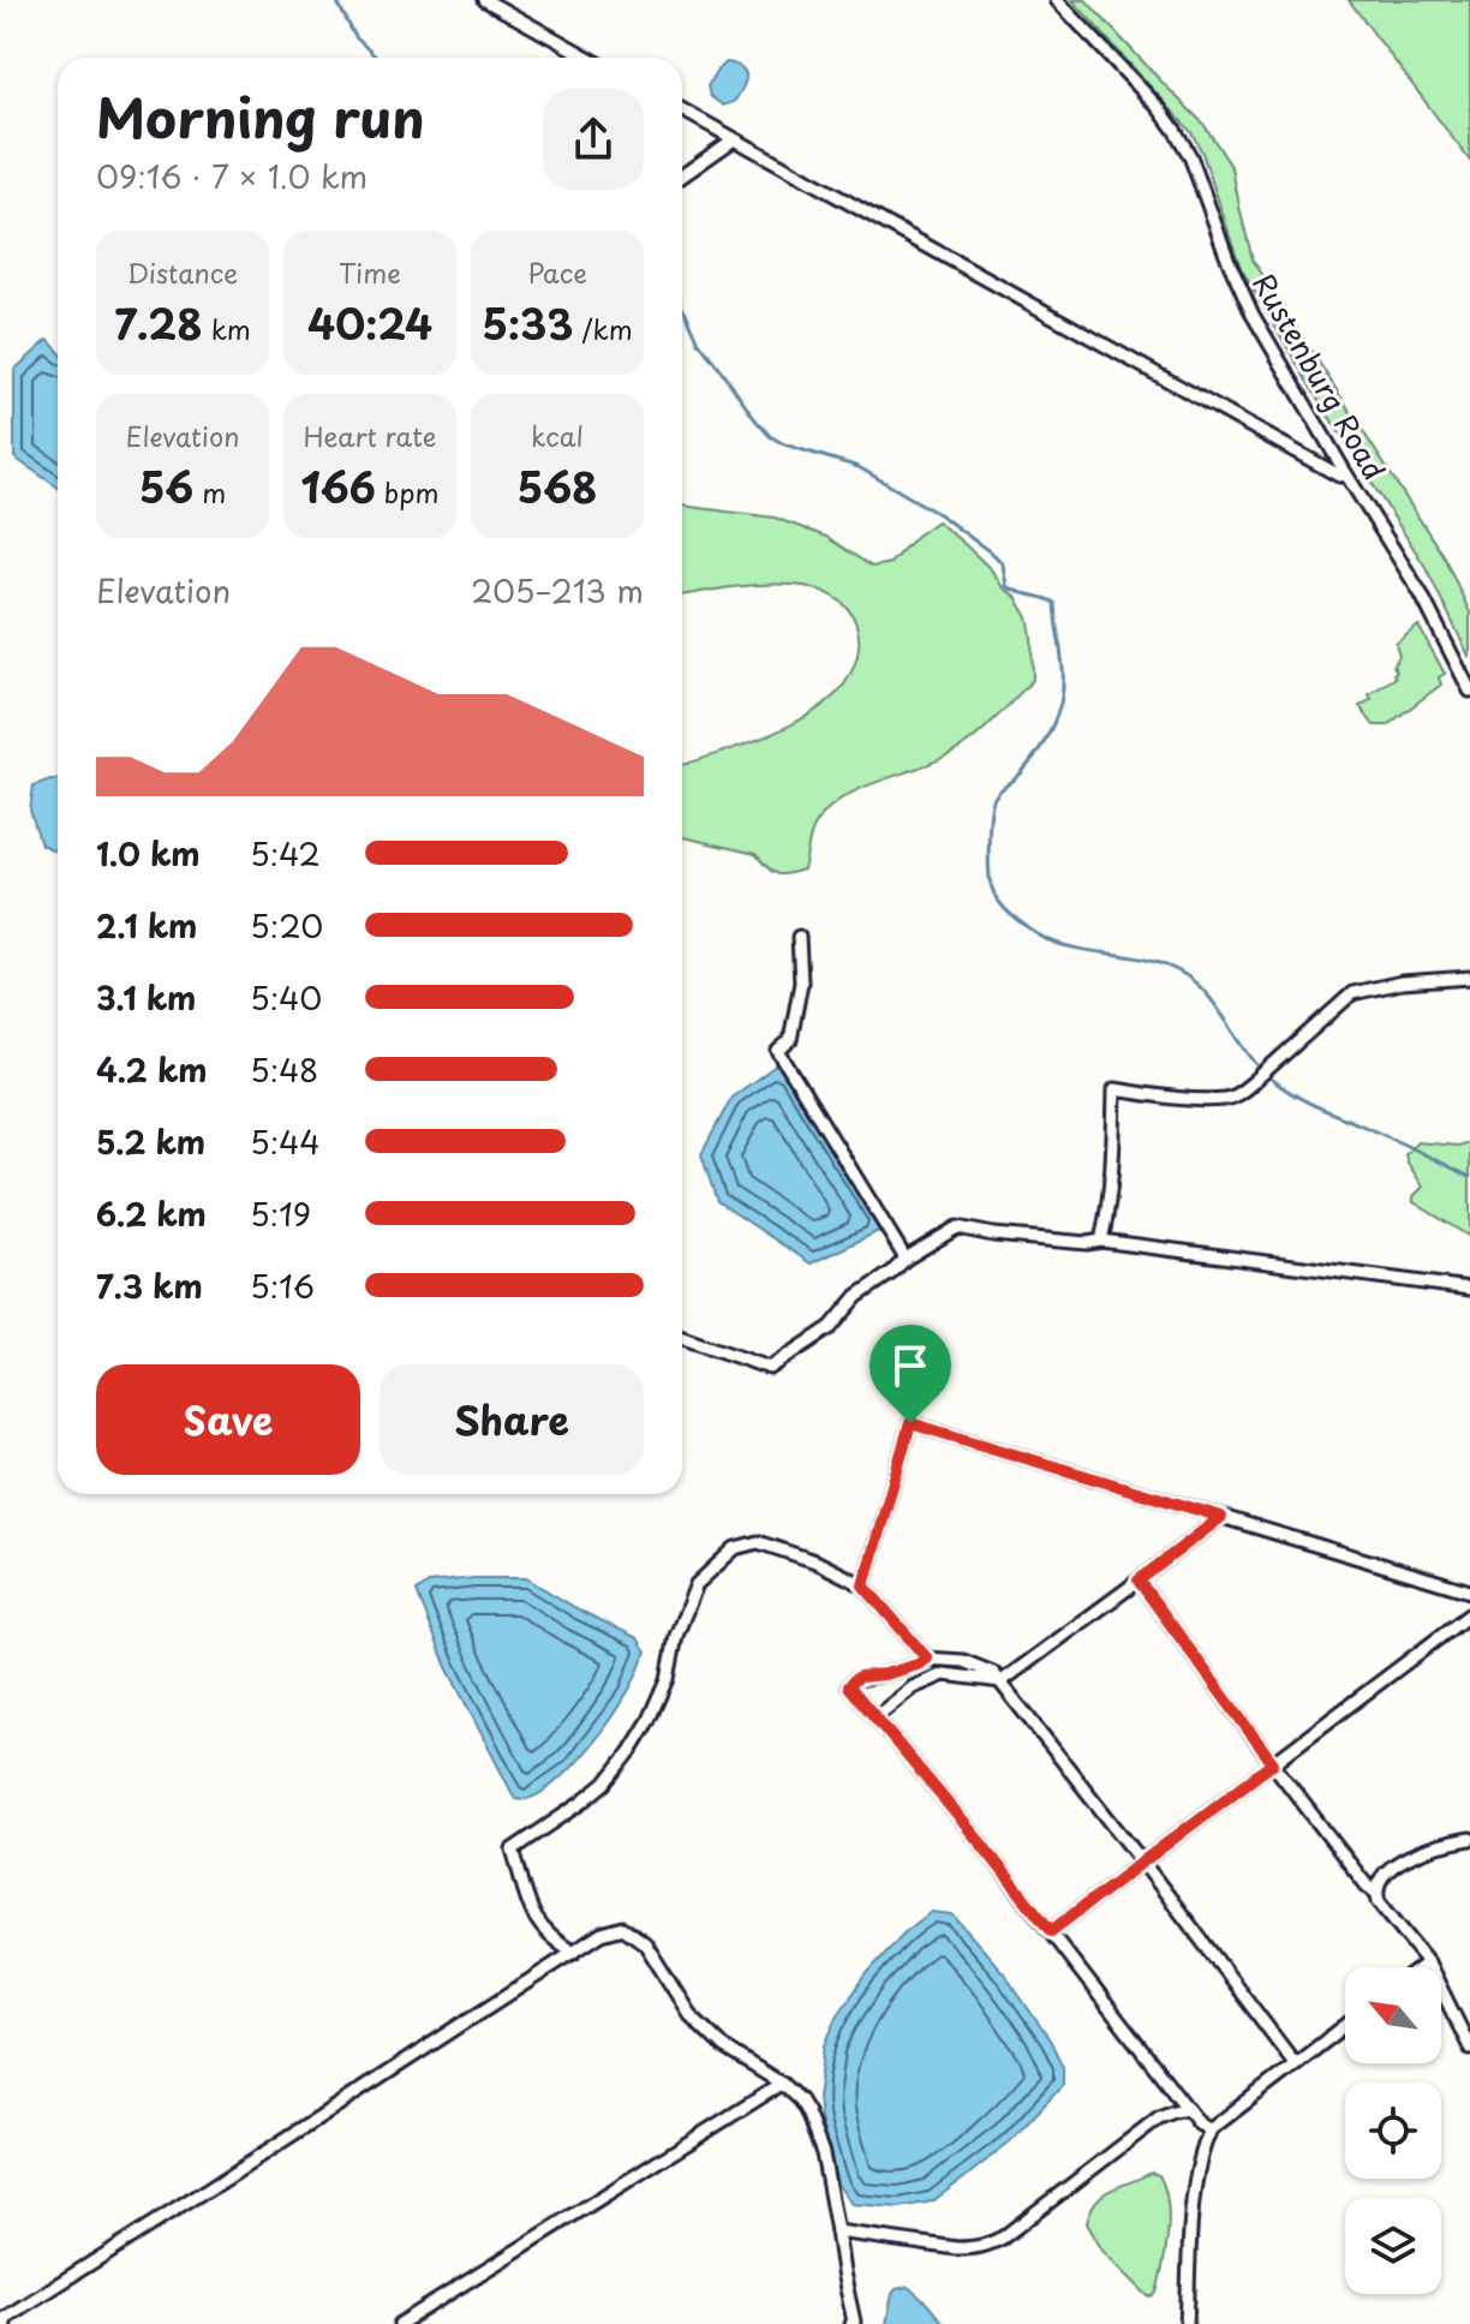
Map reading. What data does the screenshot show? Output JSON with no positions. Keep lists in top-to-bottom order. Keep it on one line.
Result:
{"streets":{"street":["Rustenburg Road"]},"north":"top left","page":{"heading":["Morning run","09:16 · 7 × 1.0 km"],"stats":[["Distance","7.28 km"],["Time","40:24"],["Pace","5:33 /km"],["Elevation","56 m"],["Heart rate","166 bpm"],["kcal","568"]],"chart":["Elevation","205–213 m"],"list":[{"name":"1.0 km","note":"5:42"},{"name":"2.1 km","note":"5:20"},{"name":"3.1 km","note":"5:40"},{"name":"4.2 km","note":"5:48"},{"name":"5.2 km","note":"5:44"},{"name":"6.2 km","note":"5:19"},{"name":"7.3 km","note":"5:16"}],"buttons":["Save","Share"]}}
